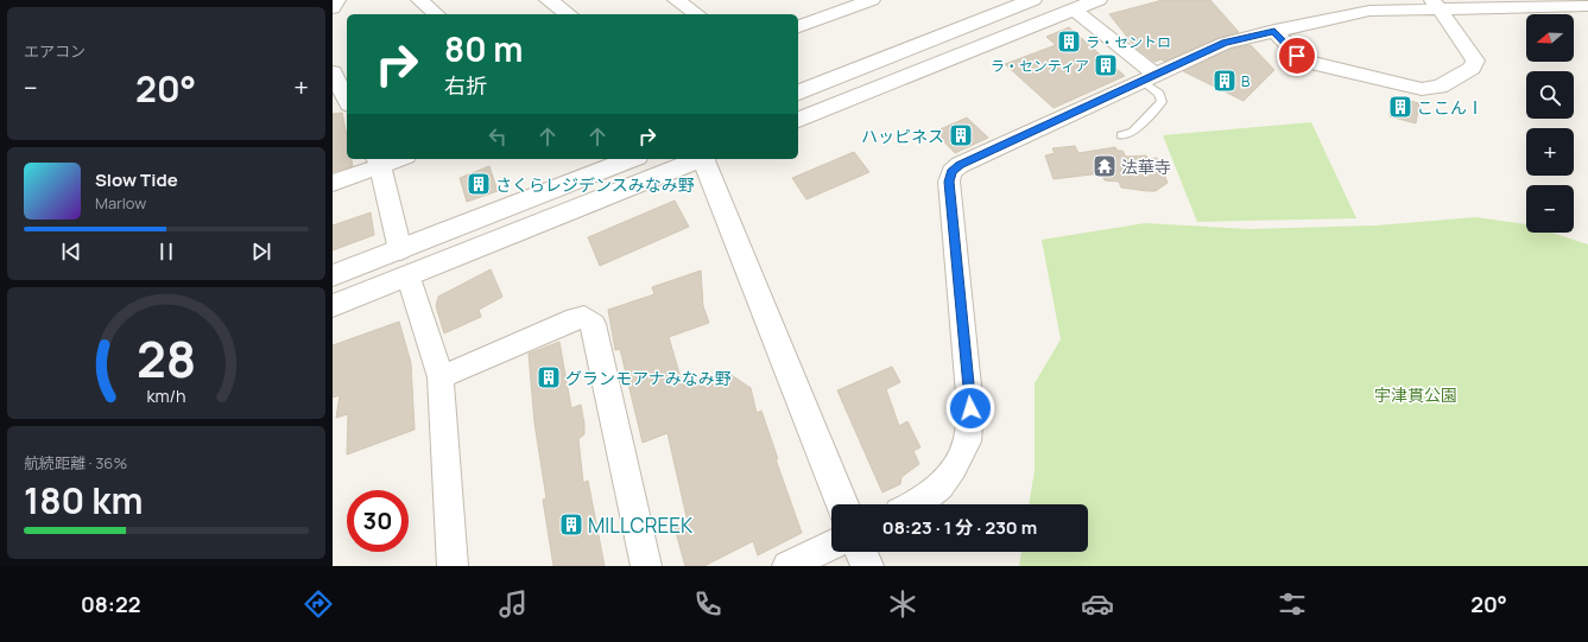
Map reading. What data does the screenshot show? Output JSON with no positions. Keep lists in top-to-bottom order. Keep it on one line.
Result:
{"parks":["宇津貫公園"],"places":{"building":["ラ・セントロ","ラ・センティア","B","ここんⅠ","ハッピネス","さくらレジデンスみなみ野","グランモアナみなみ野","MILLCREEK"],"temple":["法華寺"]},"north":"left","page":{"tile":["エアコン",["航続距離 · 36%","180 km"]],"map_buttons":["+","−"],"turn":["80 m","右折"],"heat":["−","20°","+"],"song":["Slow Tide","Marlow"],"limit":"30","trip":"08:23 · 1 分 · 230 m","tabs":["08:22","20°"],"gauge":["28","km/h"]}}
